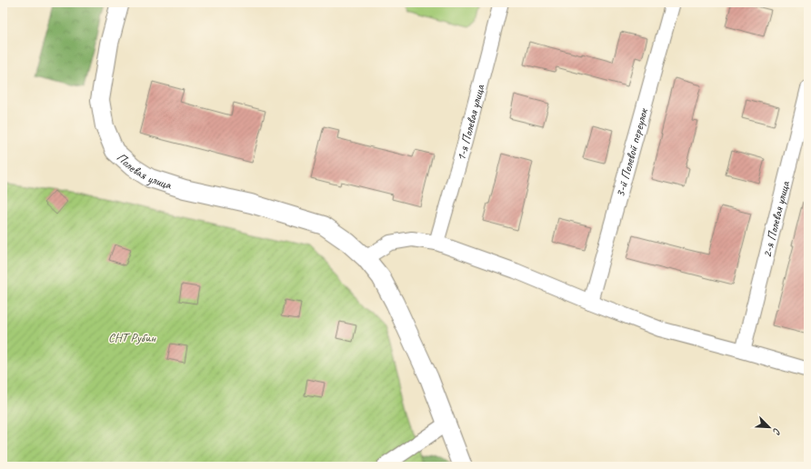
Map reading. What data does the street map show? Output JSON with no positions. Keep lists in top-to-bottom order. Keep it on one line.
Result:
{"streets":{"street":["1-я Полевая улица","3-й Полевой переулок","Полевая улица","2-я Полевая улица"]},"parks":["СНТ Рубин"],"north":"bottom right"}
